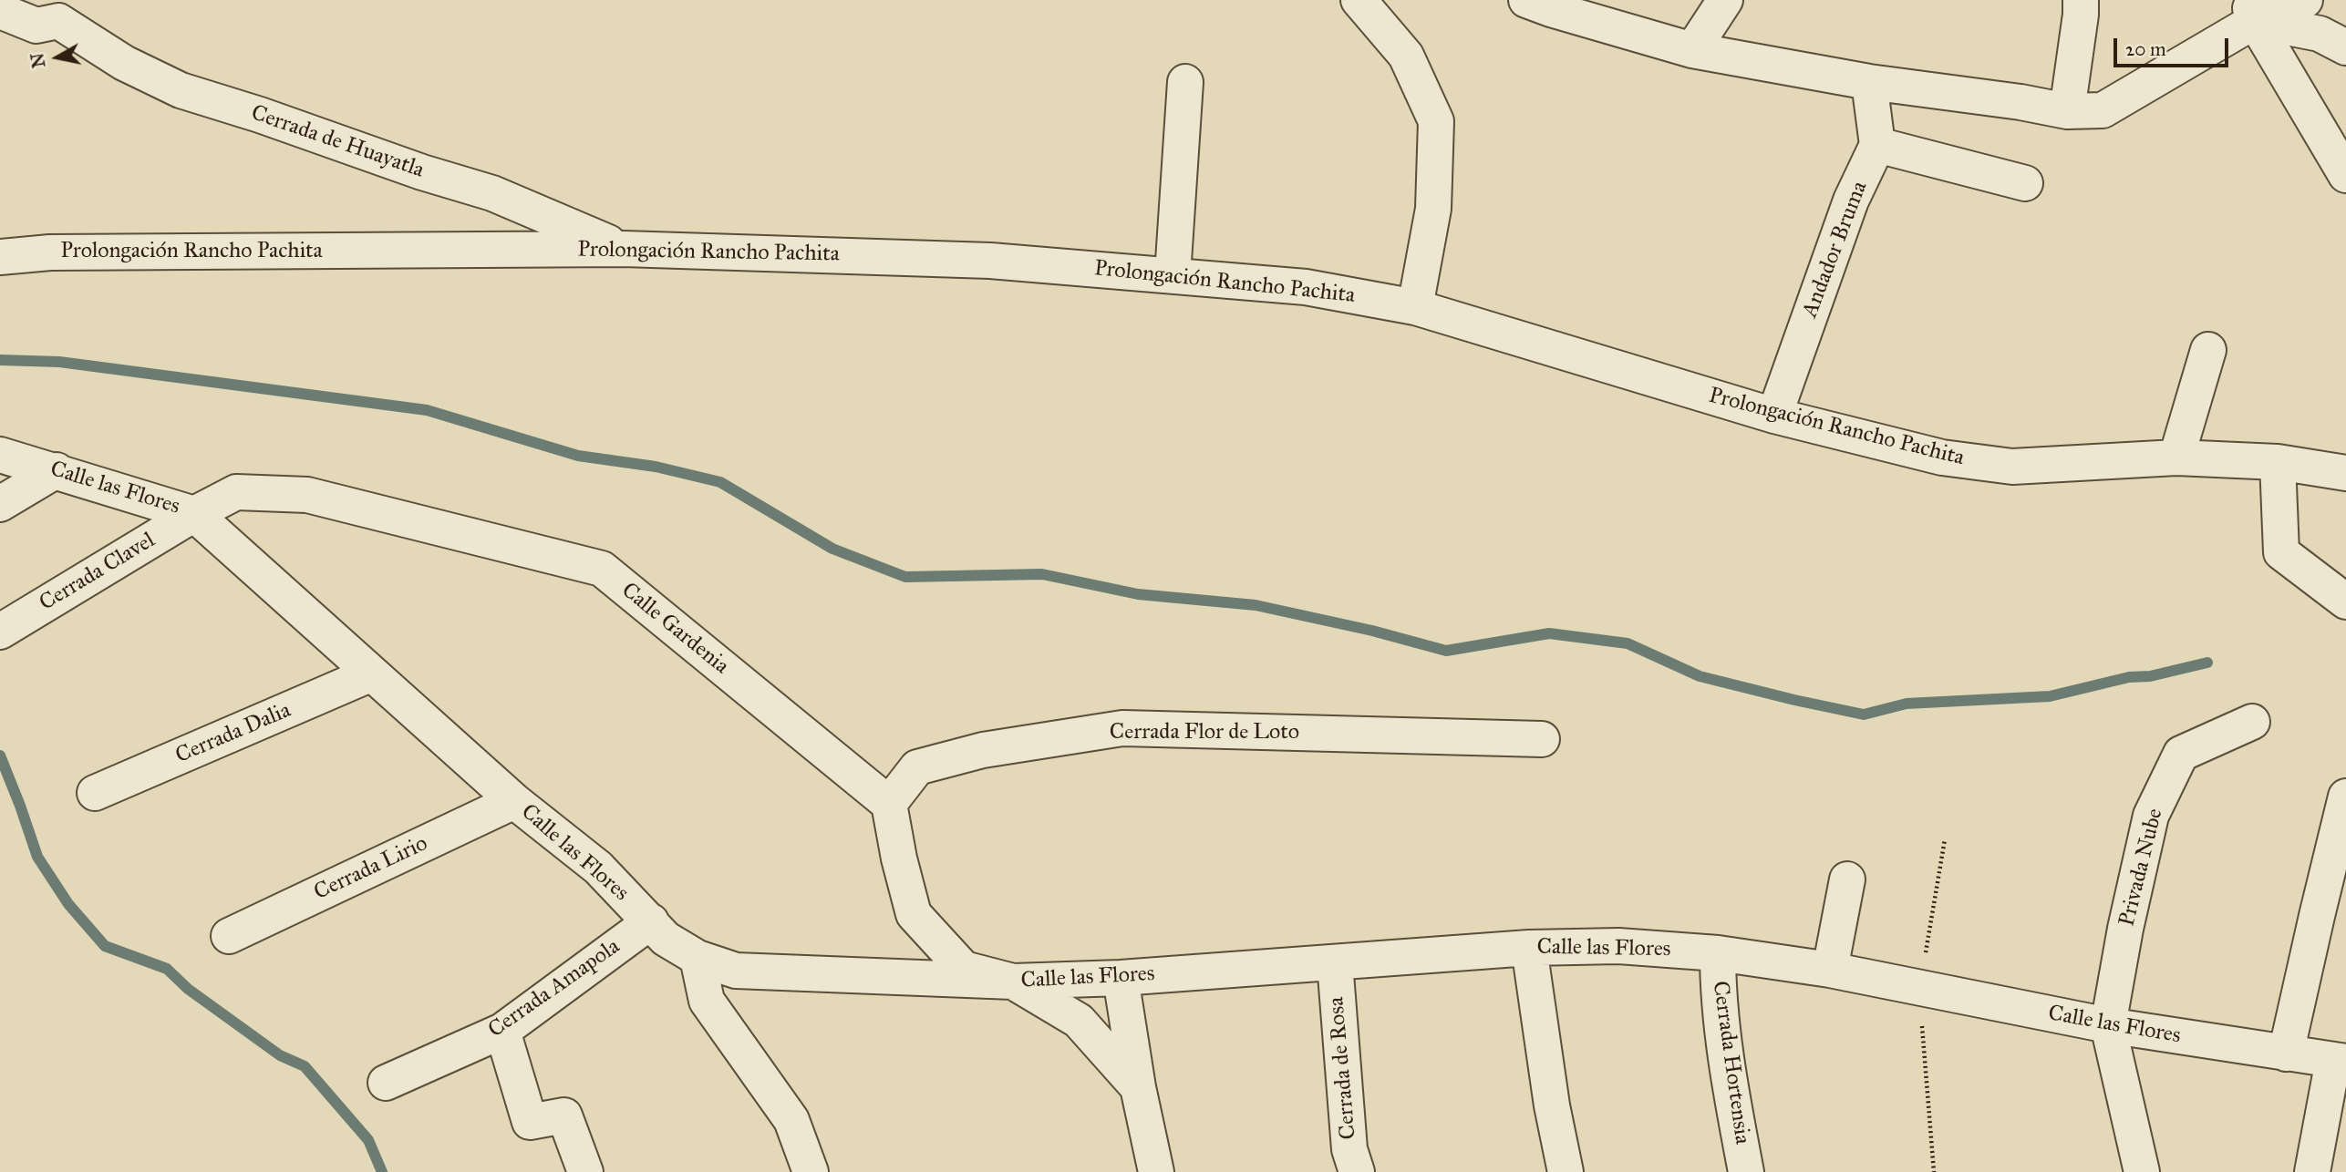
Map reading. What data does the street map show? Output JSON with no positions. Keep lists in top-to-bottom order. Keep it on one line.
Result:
{"streets":{"street":["Cerrada de Huayatla","Andador Bruma","Prolongación Rancho Pachita","Calle las Flores","Cerrada Clavel","Calle Gardenia","Cerrada Flor de Loto","Cerrada Dalia","Privada Nube","Cerrada Lirio","Cerrada Amapola","Cerrada Hortensia","Cerrada de Rosa"]},"crossings":[["Cerrada de Huayatla","Prolongación Rancho Pachita"],["Andador Bruma","Prolongación Rancho Pachita"],["Calle las Flores","Cerrada Clavel"],["Calle las Flores","Calle Gardenia"],["Calle las Flores","Cerrada Dalia"],["Calle las Flores","Privada Nube"],["Calle las Flores","Cerrada Lirio"],["Calle las Flores","Cerrada Amapola"],["Calle las Flores","Cerrada Hortensia"],["Calle las Flores","Cerrada de Rosa"],["Cerrada Clavel","Calle Gardenia"],["Calle Gardenia","Cerrada Flor de Loto"]],"scale_bar":"20 m","north":"left"}
